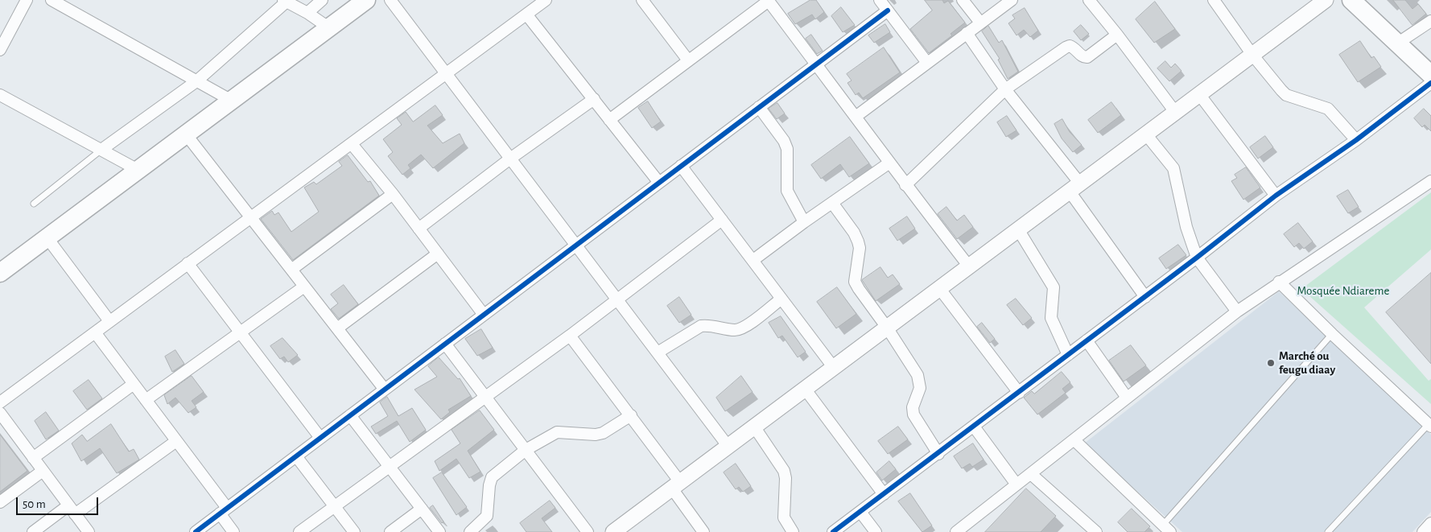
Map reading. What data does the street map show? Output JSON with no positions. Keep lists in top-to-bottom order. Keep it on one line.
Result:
{"parks":["Mosquée Ndiareme"],"places":["Marché ou feugu diaay"],"scale_bar":"50 m"}
